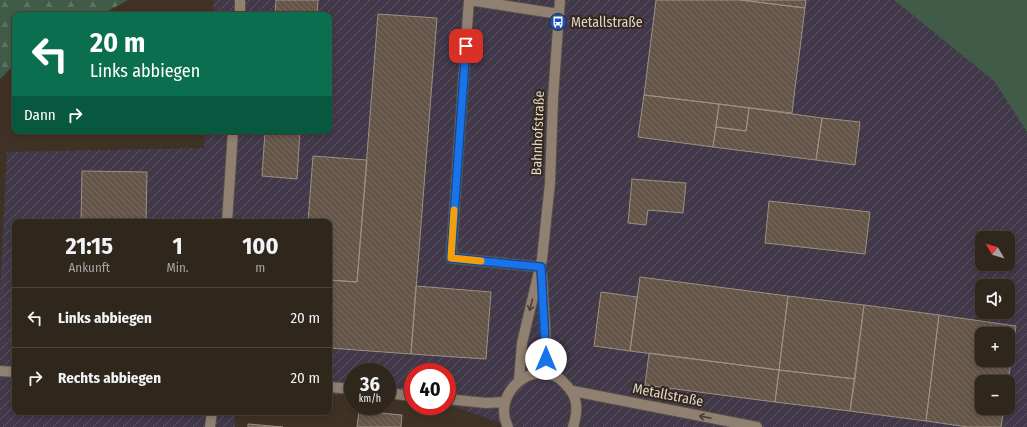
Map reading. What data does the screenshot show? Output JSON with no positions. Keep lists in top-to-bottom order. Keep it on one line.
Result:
{"streets":{"street":["Bahnhofstraße","Metallstraße"]},"one_way":["Metallstraße"],"places":{"bus stop":["Metallstraße"]},"north":"top left","page":{"turn":["20 m","Links abbiegen"],"then":"Dann","eta":["21:15","Ankunft","1","Min.","100","m"],"map_buttons":["+","−"],"list":[{"name":"Links abbiegen","value":"20 m"},{"name":"Rechts abbiegen","value":"20 m"}],"speed":"36 km/h","limit":"40"}}
